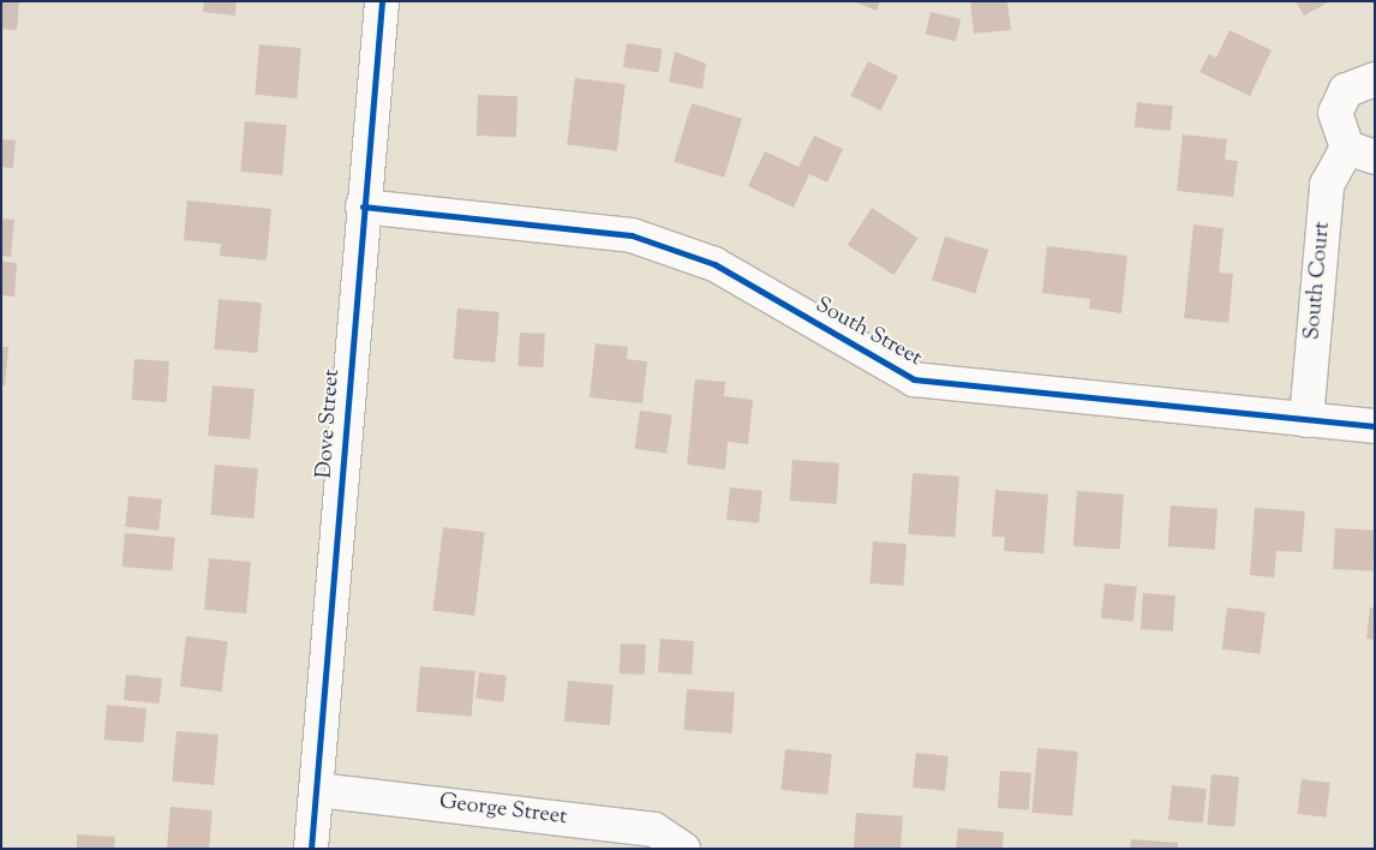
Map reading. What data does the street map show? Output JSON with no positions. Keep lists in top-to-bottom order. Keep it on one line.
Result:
{"streets":{"street":["South Court","South Street","Dove Street","George Street"]},"crossings":[["South Court","South Street"],["South Street","Dove Street"],["Dove Street","George Street"]]}
